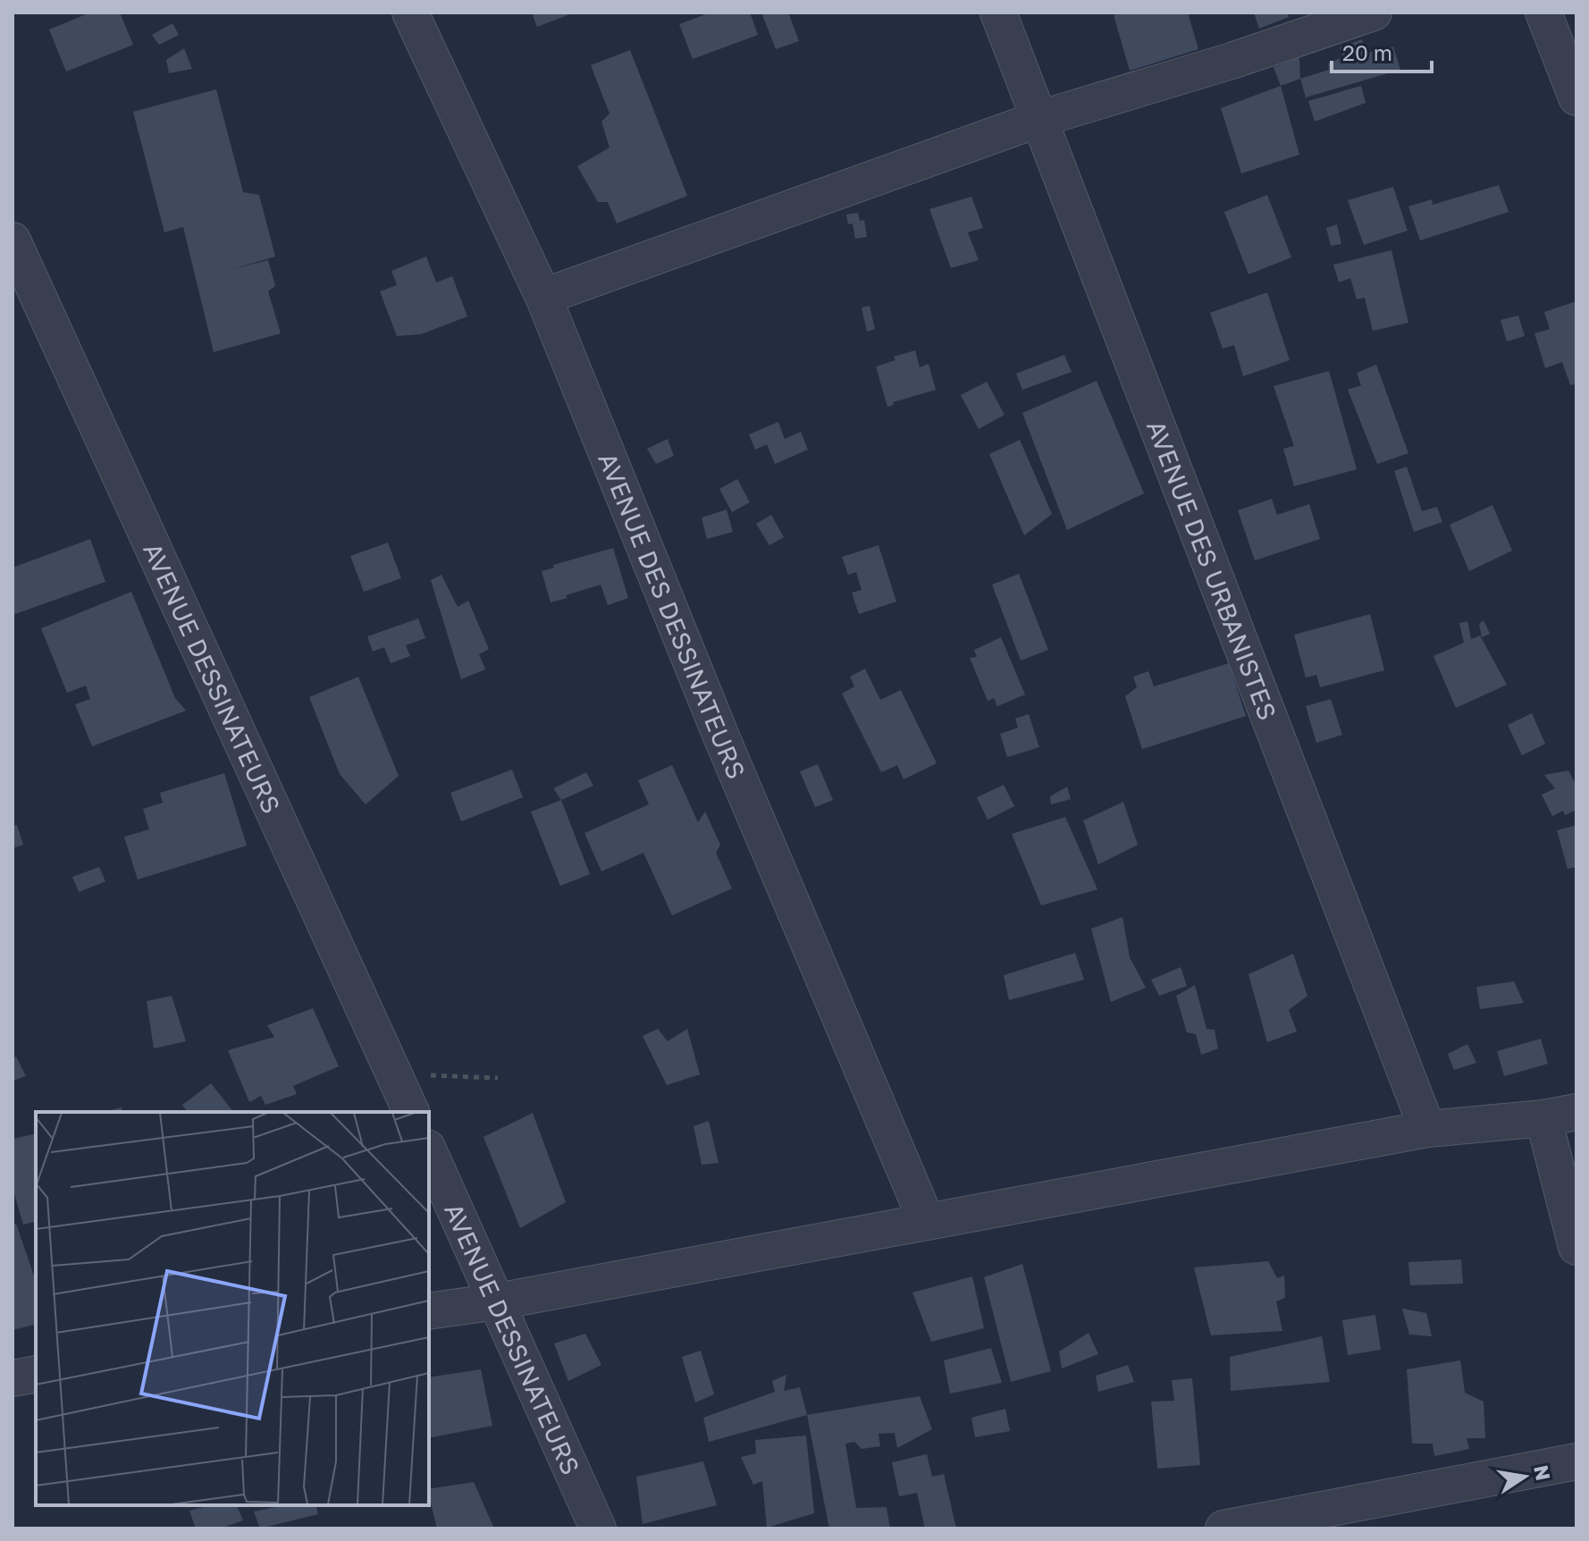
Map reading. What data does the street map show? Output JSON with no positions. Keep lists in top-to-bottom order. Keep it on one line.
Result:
{"streets":{"street":["AVENUE DES URBANISTES","AVENUE DES DESSINATEURS","AVENUE DESSINATEURS"]},"scale_bar":"20 m","north":"right"}
